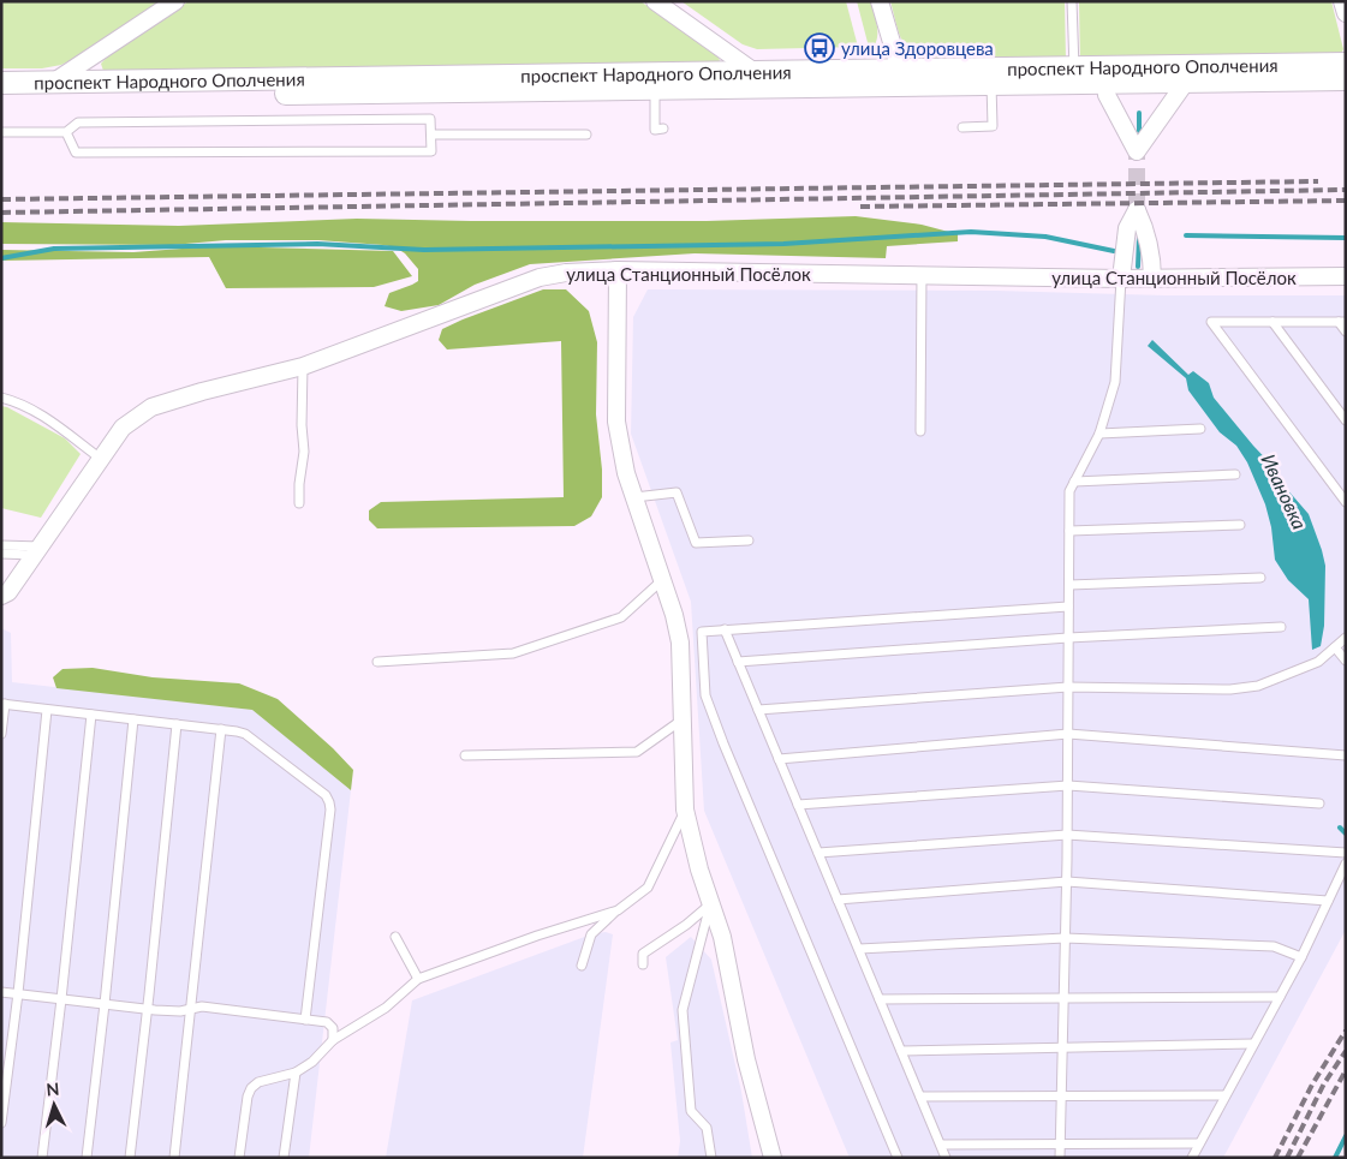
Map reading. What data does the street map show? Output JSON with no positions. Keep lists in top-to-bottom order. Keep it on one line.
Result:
{"streets":{"street":["проспект Народного Ополчения","улица Станционный Посёлок"]},"water":["Ивановка"],"places":{"bus stop":["улица Здоровцева"]},"north":"top"}
